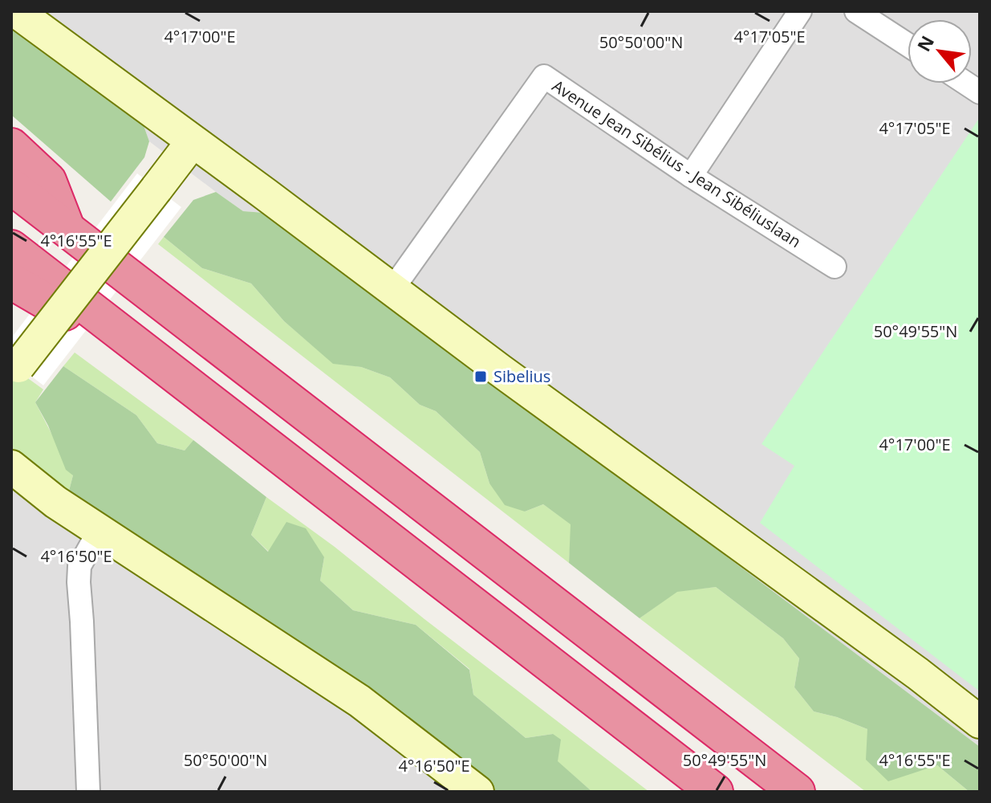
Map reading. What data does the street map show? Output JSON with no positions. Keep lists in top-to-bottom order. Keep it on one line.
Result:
{"streets":{"street":["Avenue Jean Sibélius - Jean Sibéliuslaan"]},"places":{"transit":["Sibelius"]},"north":"top left","coordinates":["4°17'00\"E","4°17'05\"E","50°50'00\"N","4°16'55\"E","50°49'55\"N","4°16'50\"E"]}
